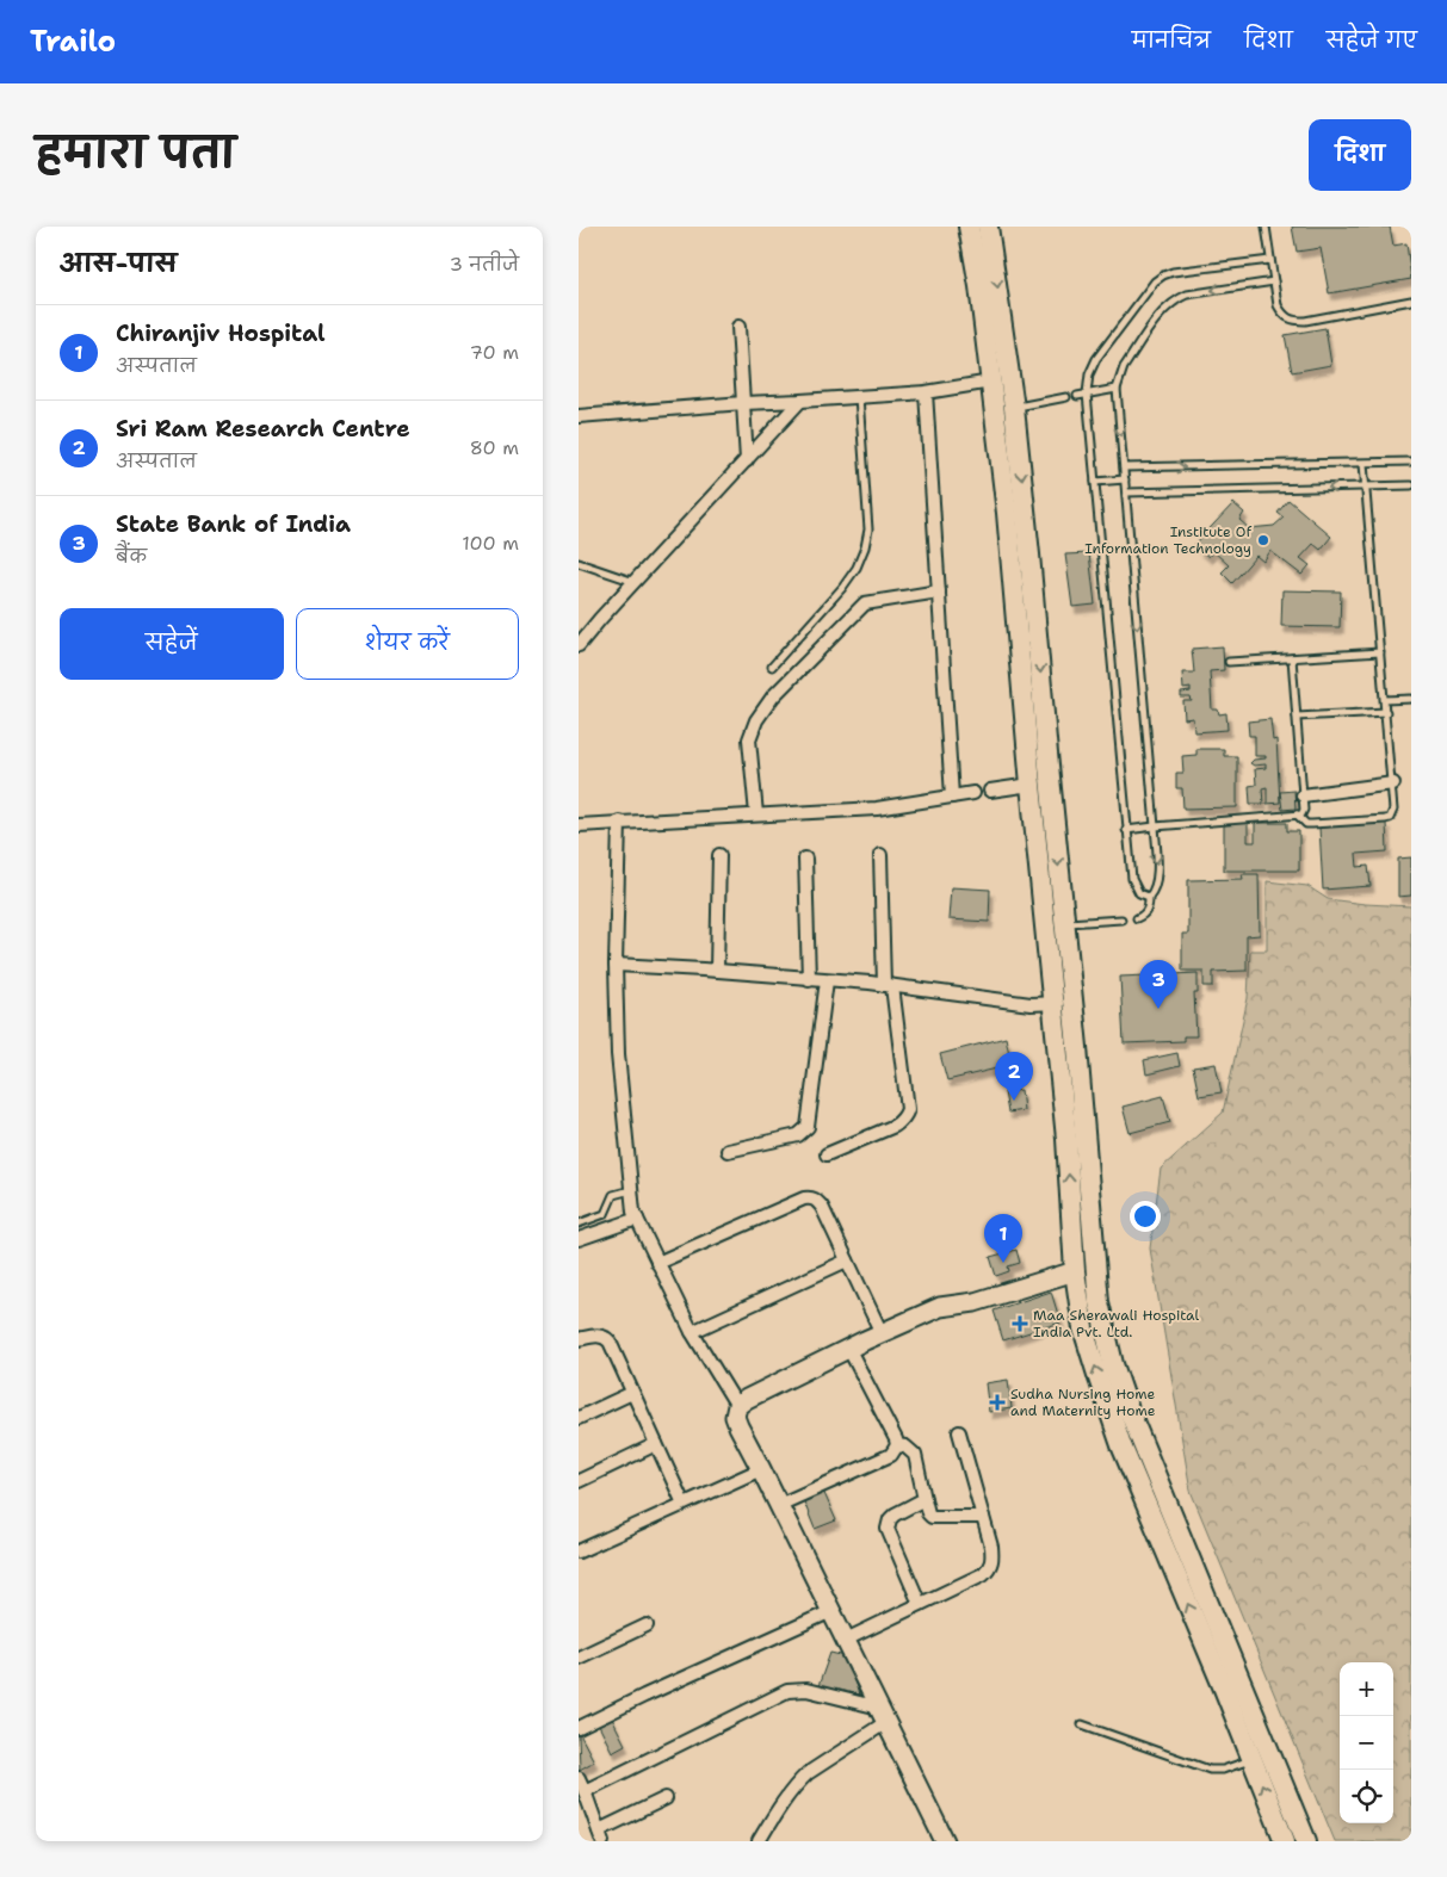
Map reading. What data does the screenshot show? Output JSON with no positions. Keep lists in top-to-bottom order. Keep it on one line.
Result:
{"places":{"other":["Institute Of Information Technology"],"health":["Maa Sherawali Hospital India Pvt. Ltd.","Sudha Nursing Home and Maternity Home"]},"page":{"header":"Trailo","nav":["मानचित्र","दिशा","सहेजे गए"],"title":"हमारा पता","buttons":["दिशा",["सहेजें","शेयर करें"]],"heading":["आस-पास","3 नतीजे"],"list":[{"mark":"1","name":"Chiranjiv Hospital","note":"अस्पताल","value":"70 m"},{"mark":"2","name":"Sri Ram Research Centre","note":"अस्पताल","value":"80 m"},{"mark":"3","name":"State Bank of India","note":"बैंक","value":"100 m"}],"pins":["3","2","1"],"map_buttons":["+","−"]}}
